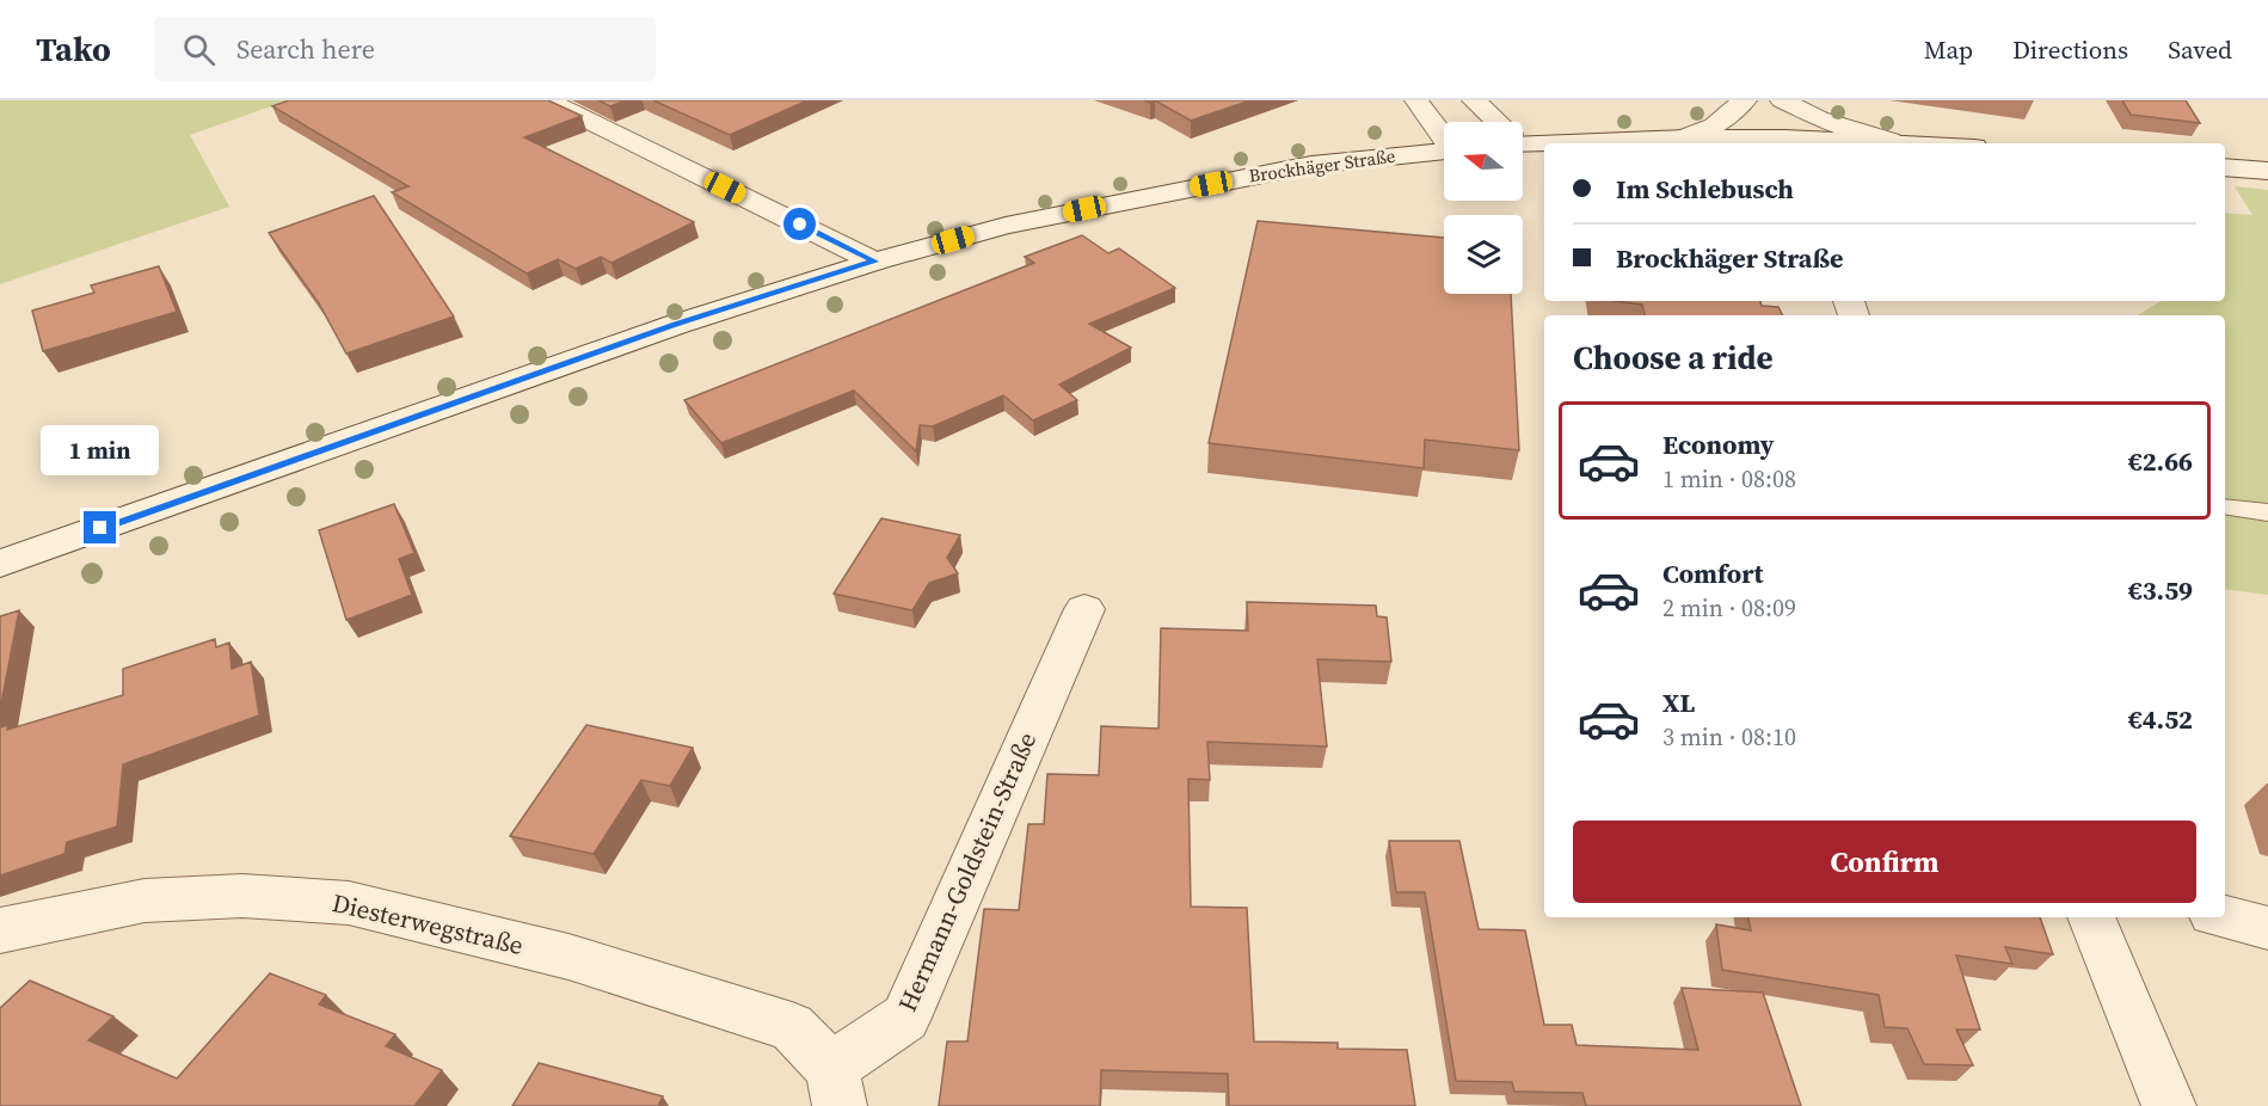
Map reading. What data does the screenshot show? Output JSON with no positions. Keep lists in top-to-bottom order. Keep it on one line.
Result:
{"streets":{"street":["Brockhäger Straße","Hermann-Goldstein-Straße","Diesterwegstraße"]},"crossings":[["Hermann-Goldstein-Straße","Diesterwegstraße"]],"north":"left","page":{"header":"Tako","search":"Search here","nav":["Map","Directions","Saved"],"banner":["Im Schlebusch","Brockhäger Straße"],"heading":"Choose a ride","list":[{"name":"Economy","note":"1 min · 08:08","value":"€2.66"},{"name":"Comfort","note":"2 min · 08:09","value":"€3.59"},{"name":"XL","note":"3 min · 08:10","value":"€4.52"}],"bubble":"1 min","buttons":"Confirm"}}
